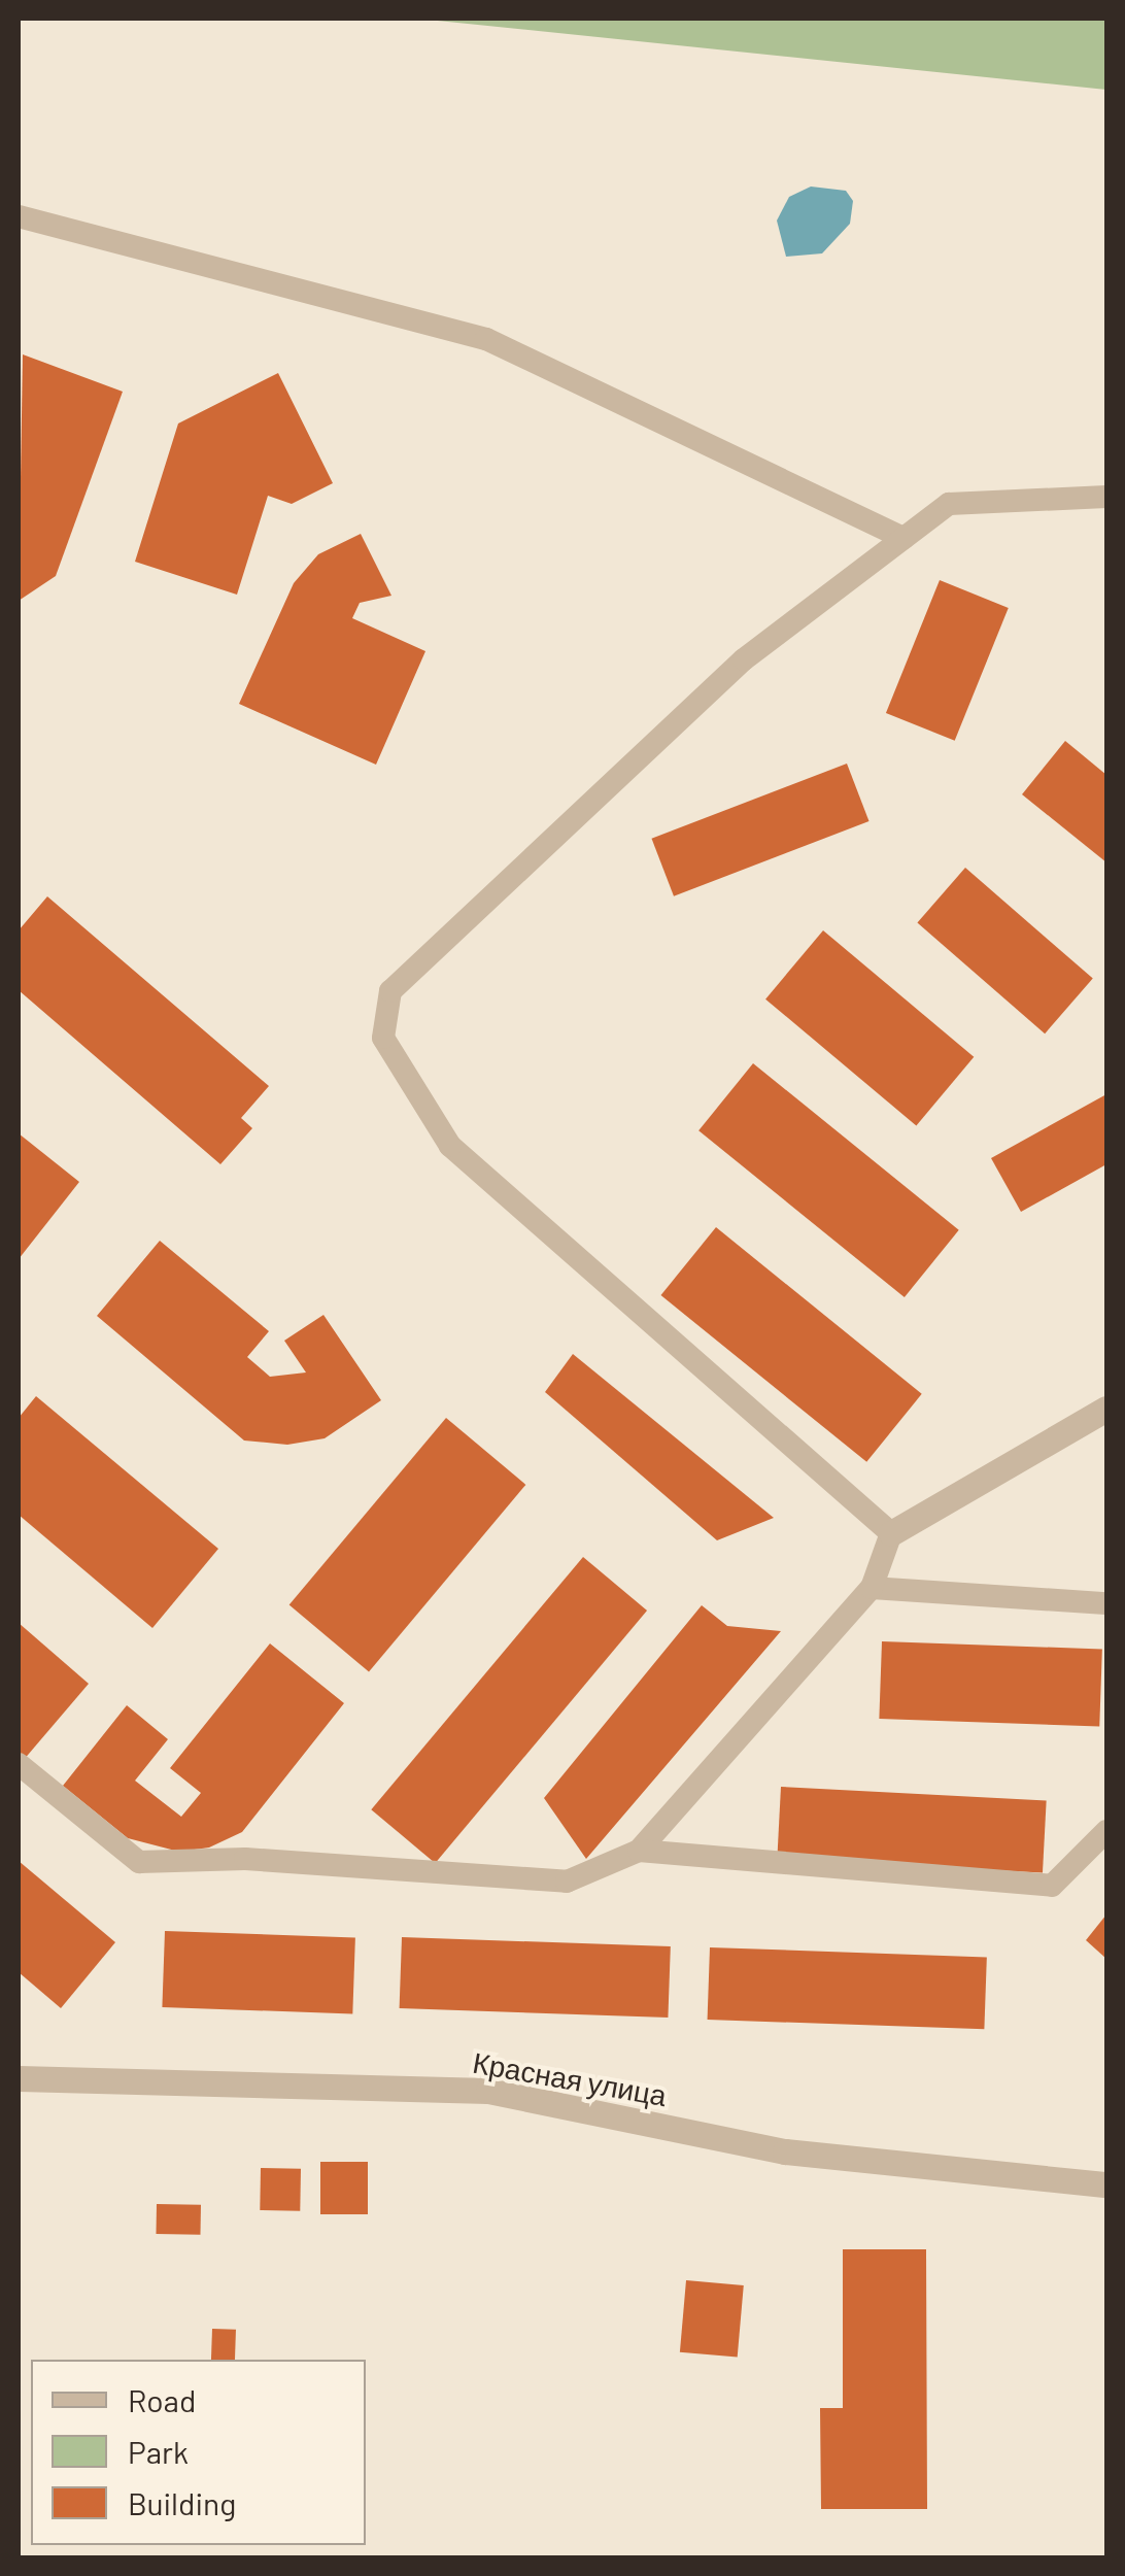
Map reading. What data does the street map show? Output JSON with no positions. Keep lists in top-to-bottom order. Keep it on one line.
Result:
{"streets":{"street":["Красная улица"]},"legend":["Road","Park","Building"]}
